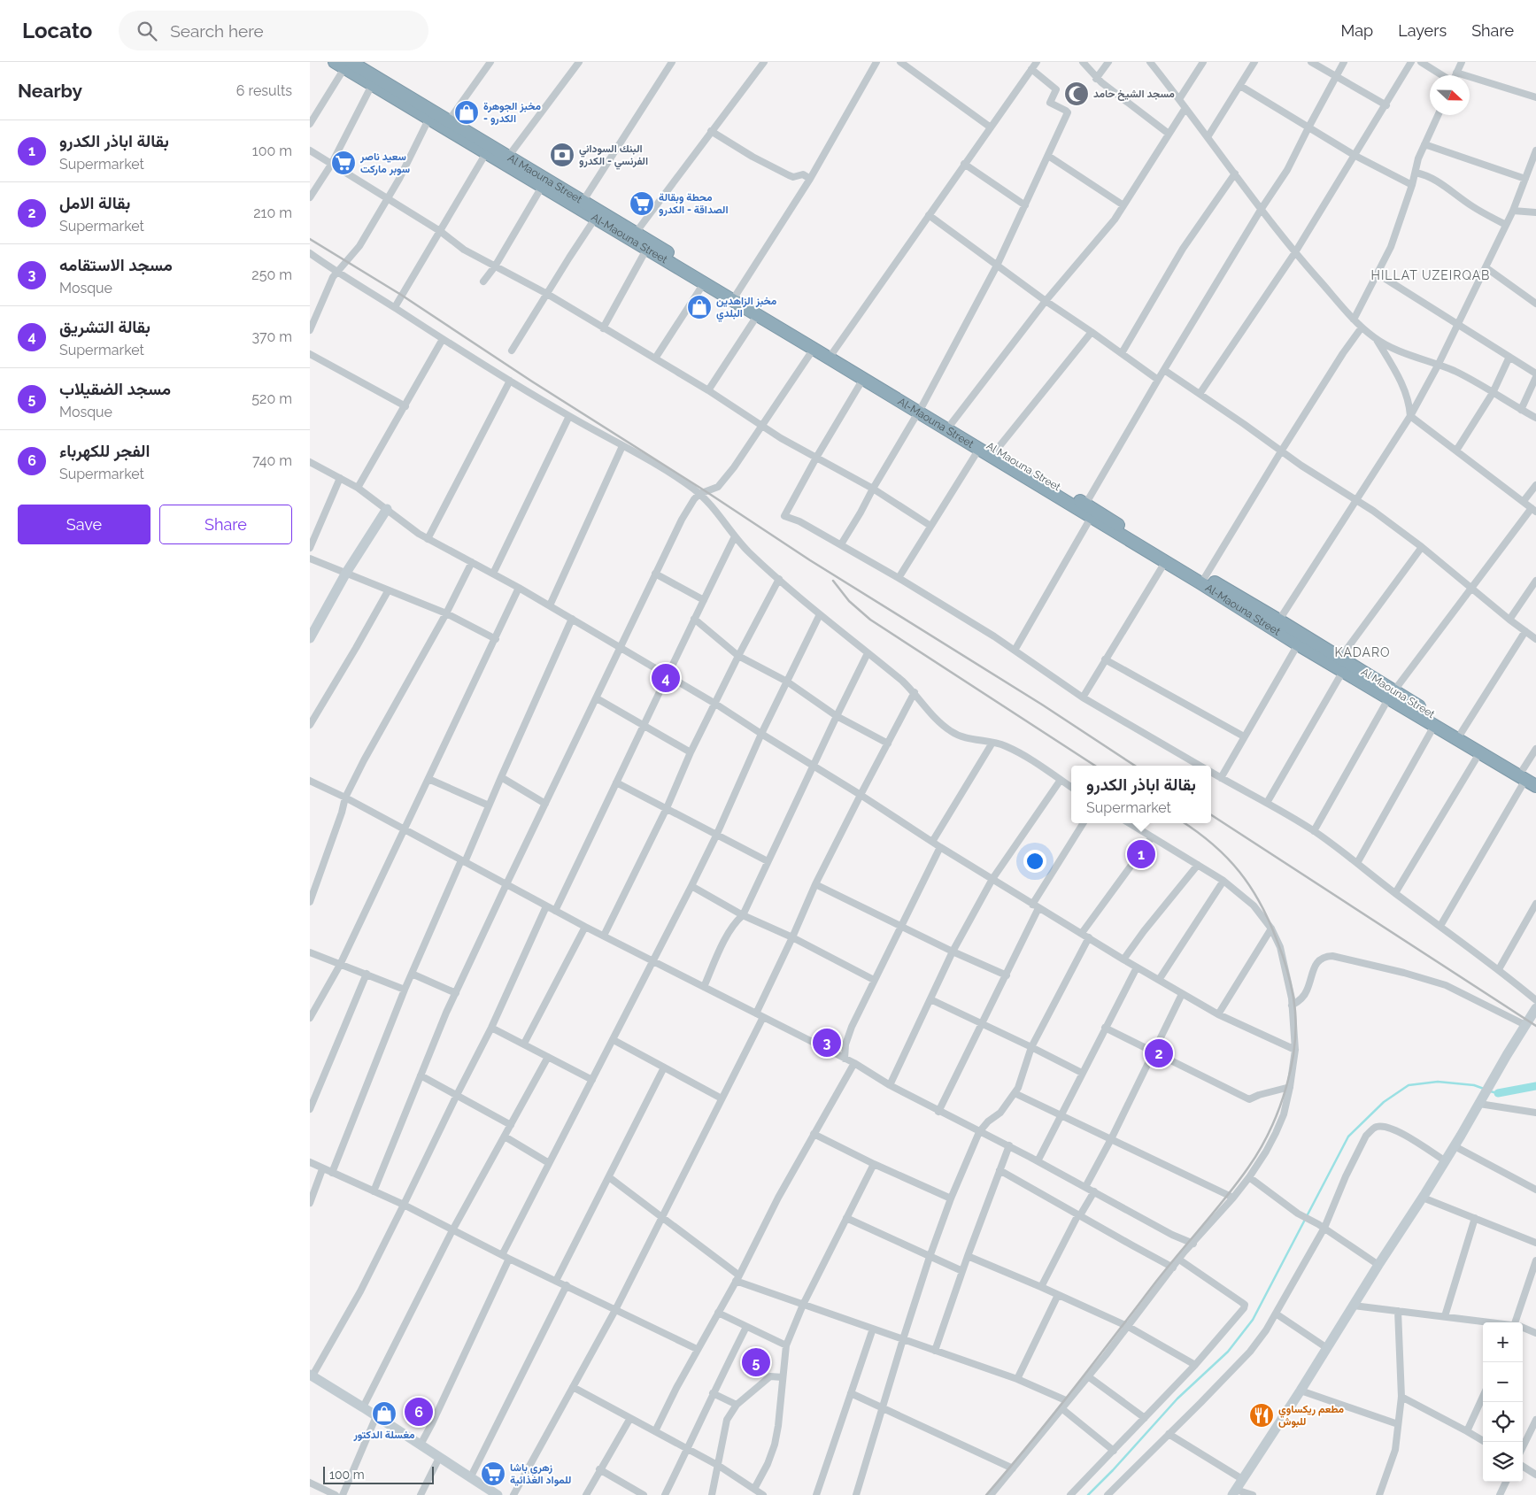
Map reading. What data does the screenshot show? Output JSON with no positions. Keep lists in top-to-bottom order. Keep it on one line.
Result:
{"streets":{"highway":["Al Maouna Street","Al-Maouna Street"]},"crossings":[["Al Maouna Street","Al-Maouna Street"]],"districts":["HILLAT UZEIRQAB","KADARO"],"places":{"mosque":["مسجد الشيخ حامد"],"shop":["مخبز الجوهرة - الكدرو","مخبز الزاهدين البلدي","مغسلة الدكتور"],"bank":["البنك السوداني الفرنسي - الكدرو"],"supermarket":["سعيد ناصر سوبر ماركت","محطة وبقالة الصداقة - الكدرو","زهري باشا للمواد الغذائية"],"restaurant":["مطعم ريكساوي للبوش"]},"scale_bar":"100 m","north":"right","page":{"header":"Locato","search":"Search here","nav":["Map","Layers","Share"],"heading":["Nearby","6 results"],"list":[{"mark":"1","name":"بقالة اباذر الكدرو","note":"Supermarket","value":"100 m"},{"mark":"2","name":"بقالة الامل","note":"Supermarket","value":"210 m"},{"mark":"3","name":"مسجد الاستقامه","note":"Mosque","value":"250 m"},{"mark":"4","name":"بقالة التشريق","note":"Supermarket","value":"370 m"},{"mark":"5","name":"مسجد الضقيلاب","note":"Mosque","value":"520 m"},{"mark":"6","name":"الفجر للكهرباء","note":"Supermarket","value":"740 m"}],"buttons":["Save","Share"],"pins":["4","1","3","2","5","6"],"popup":["بقالة اباذر الكدرو","Supermarket"],"map_buttons":["+","−"],"scale":"100 m"}}
